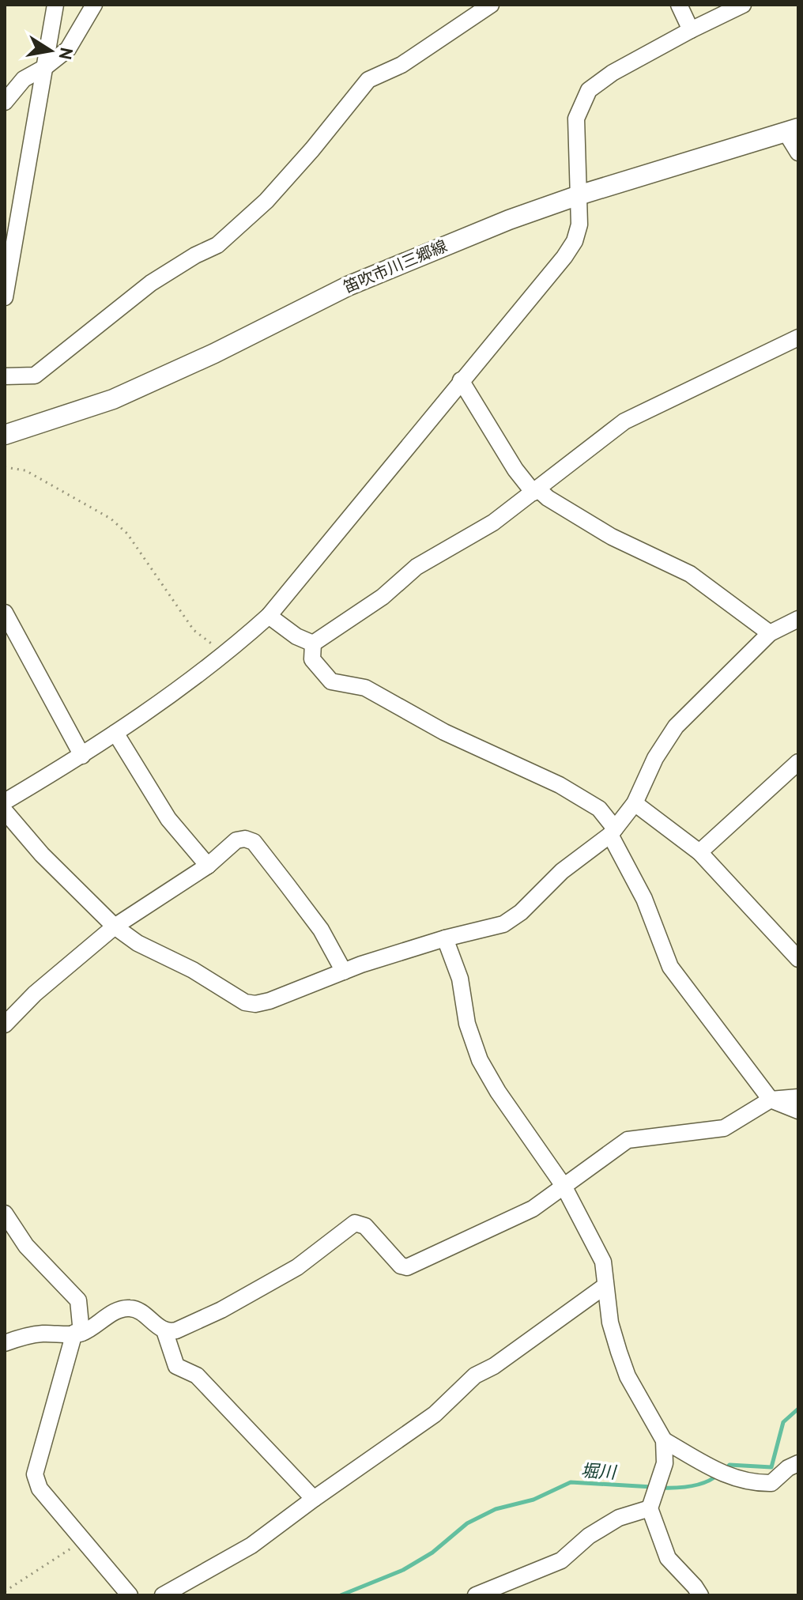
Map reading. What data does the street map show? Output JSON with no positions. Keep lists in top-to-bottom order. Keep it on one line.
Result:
{"streets":{"main road":["笛吹市川三郷線"]},"water":["堀川"],"north":"right"}
